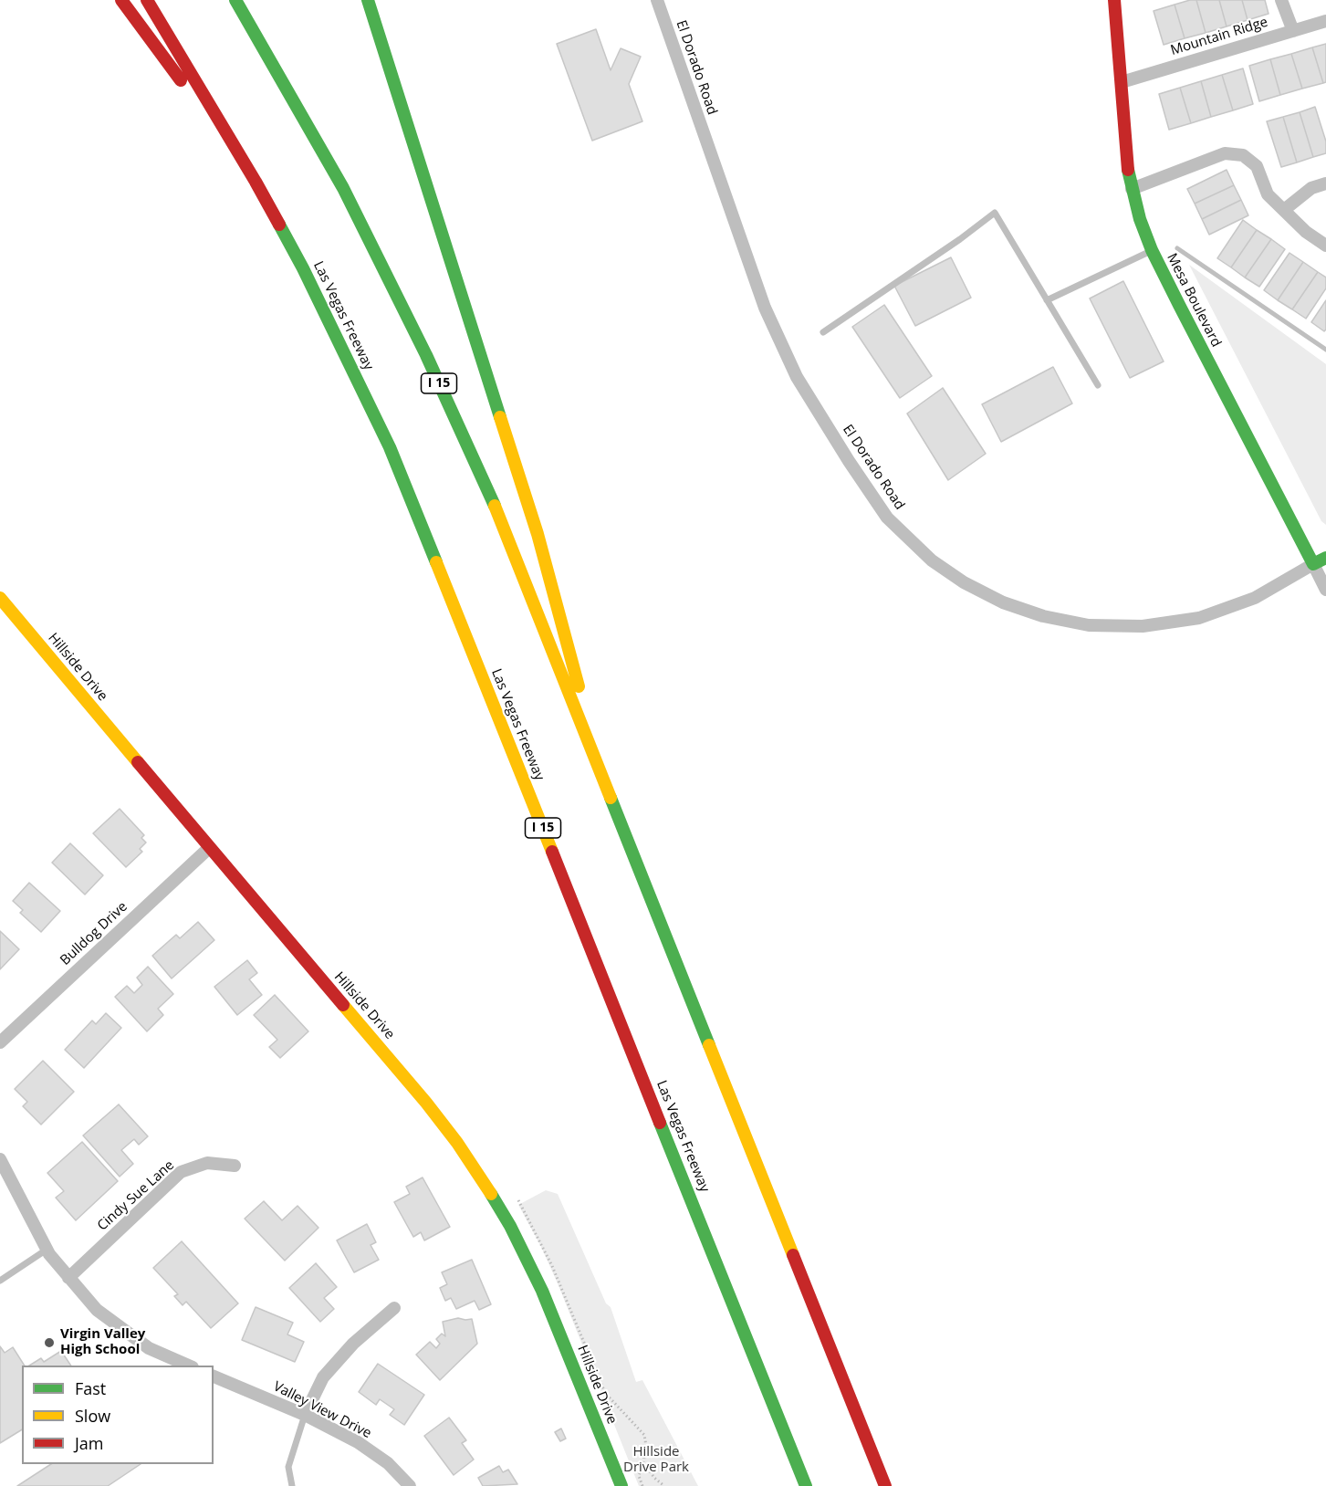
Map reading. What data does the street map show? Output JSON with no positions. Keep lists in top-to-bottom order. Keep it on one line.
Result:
{"streets":{"main road":["Mesa Boulevard","Las Vegas Freeway","I 15","Hillside Drive"],"street":["Mountain Ridge","El Dorado Road","Bulldog Drive","Cindy Sue Lane","Valley View Drive"]},"crossings":[["Mountain Ridge","Mesa Boulevard"],["El Dorado Road","Mesa Boulevard"],["Hillside Drive","Bulldog Drive"]],"parks":["Hillside Drive Park"],"places":["Virgin Valley High School"],"legend":["Fast","Slow","Jam"]}
